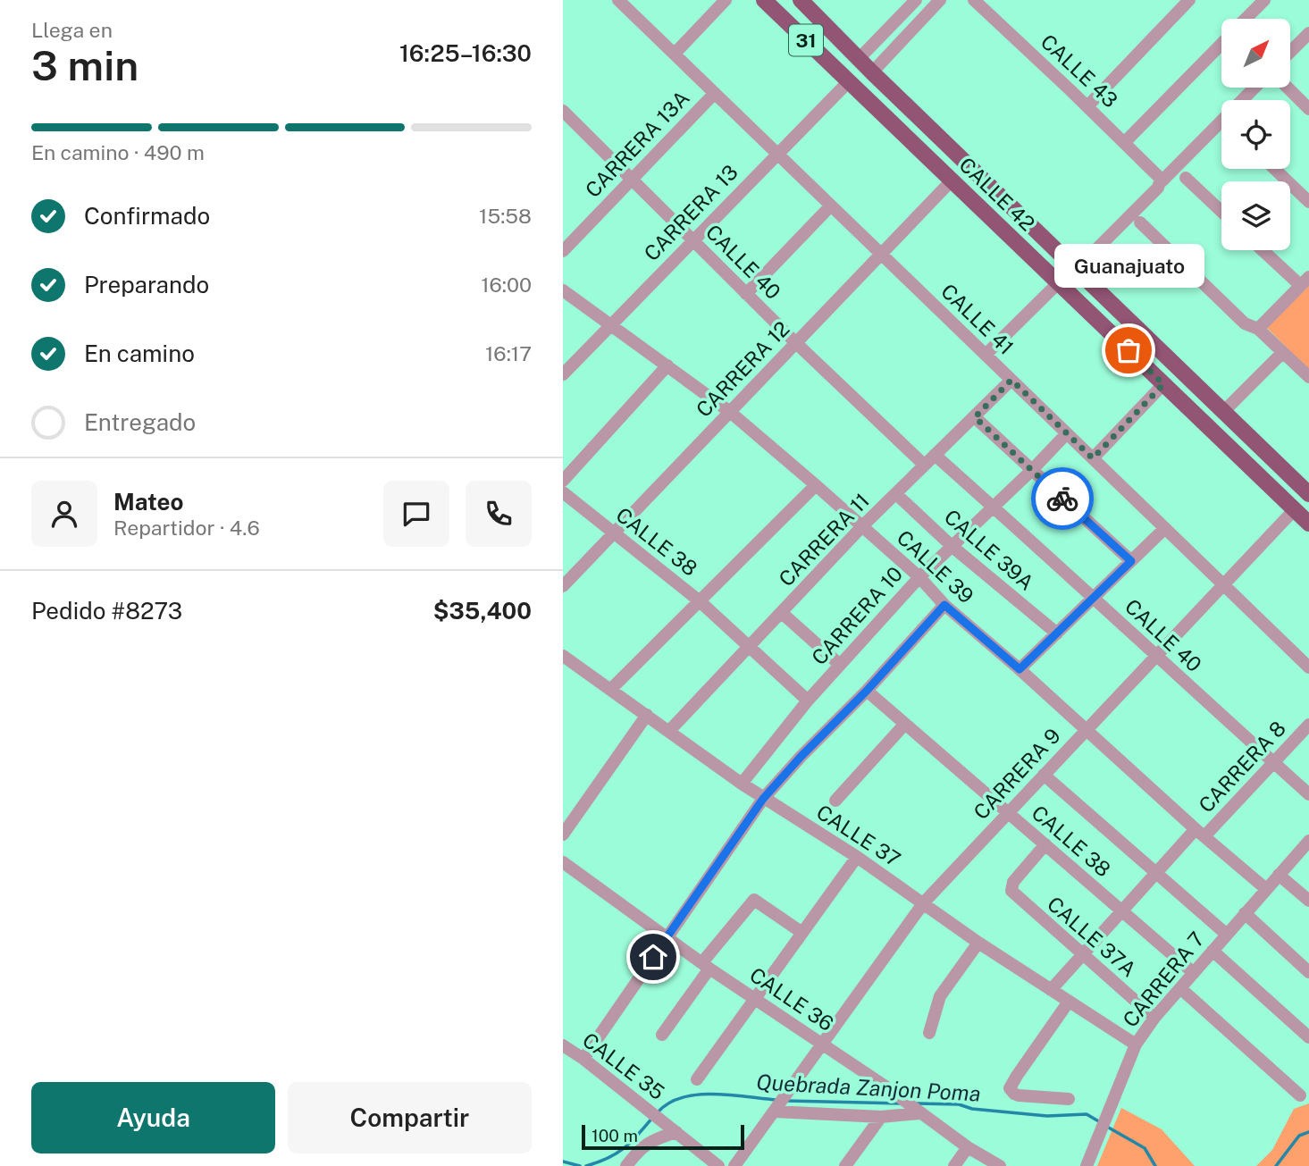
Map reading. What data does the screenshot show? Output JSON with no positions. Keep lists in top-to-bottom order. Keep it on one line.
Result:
{"streets":{"main road":["31","CALLE 42"],"street":["CALLE 43","CARRERA 13A","CARRERA 13","CALLE 40","CALLE 41","CARRERA 12","CARRERA 11","CALLE 38","CALLE 39A","CALLE 39","CARRERA 10","CARRERA 8","CARRERA 9","CALLE 37","CALLE 37A","CARRERA 7","CALLE 36","CALLE 35"]},"crossings":[["CARRERA 13A","CALLE 40"],["CARRERA 13A","CALLE 41"],["CALLE 42","CARRERA 13"],["CALLE 42","CARRERA 12"],["CALLE 42","CARRERA 9"],["CARRERA 13","CALLE 40"],["CARRERA 13","CALLE 41"],["CARRERA 13","CALLE 39"],["CALLE 40","CARRERA 12"],["CALLE 40","CARRERA 11"],["CALLE 40","CARRERA 10"],["CALLE 40","CARRERA 8"],["CALLE 40","CARRERA 9"],["CALLE 41","CARRERA 12"],["CALLE 41","CARRERA 11"],["CALLE 41","CARRERA 10"],["CALLE 41","CARRERA 9"],["CARRERA 12","CALLE 38"],["CARRERA 12","CALLE 39"],["CARRERA 11","CALLE 38"],["CARRERA 11","CALLE 39A"],["CARRERA 11","CALLE 39"],["CARRERA 11","CALLE 37"],["CALLE 38","CARRERA 10"],["CALLE 38","CARRERA 8"],["CALLE 38","CARRERA 9"],["CALLE 38","CALLE 37A"],["CALLE 38","CARRERA 7"],["CALLE 39A","CARRERA 10"],["CALLE 39","CARRERA 10"],["CALLE 39","CARRERA 8"],["CALLE 39","CARRERA 9"],["CALLE 39","CARRERA 7"],["CARRERA 10","CALLE 37"],["CARRERA 8","CALLE 37"],["CARRERA 8","CALLE 37A"],["CARRERA 9","CALLE 37"],["CARRERA 9","CALLE 36"],["CALLE 37","CARRERA 7"],["CALLE 37A","CARRERA 7"]],"water":["Quebrada Zanjon Poma"],"places":["Guanajuato"],"scale_bar":"100 m","north":"top right","page":{"heading":["3 min","Llega en","16:25–16:30"],"panel":["Mateo","Repartidor · 4.6","Pedido #8273","$35,400"],"bar":"En camino · 490 m","list":[["Confirmado","15:58"],["Preparando","16:00"],["En camino","16:17"],"Entregado"],"bubble":"Guanajuato","buttons":["Ayuda","Compartir"],"scale":"100 m"}}
